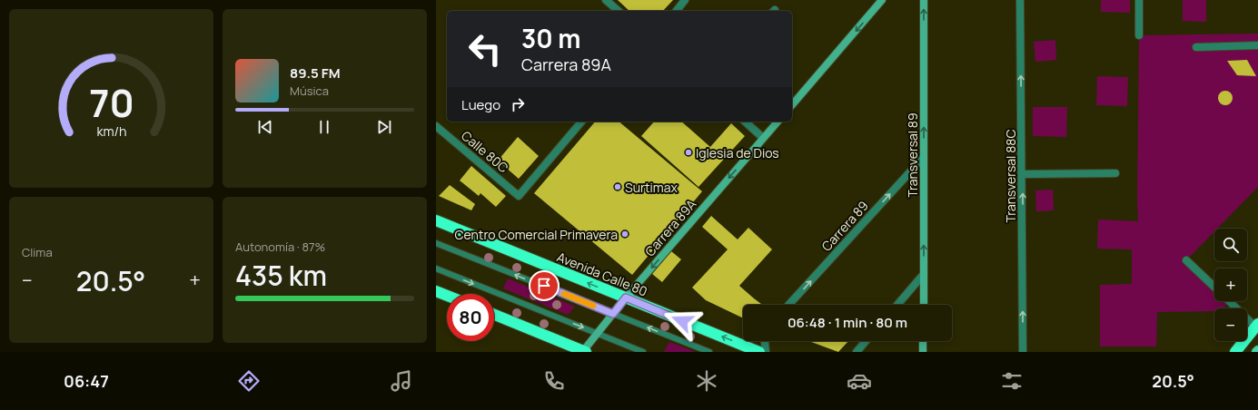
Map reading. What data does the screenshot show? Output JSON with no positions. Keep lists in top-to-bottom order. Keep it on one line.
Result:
{"streets":{"highway":["Avenida Calle 80"],"street":["Calle 80C","Transversal 89","Transversal 88C","Carrera 89","Carrera 89A"]},"crossings":[["Transversal 89","Carrera 89"],["Carrera 89A","Avenida Calle 80"]],"one_way":["Transversal 89","Transversal 88C","Carrera 89","Carrera 89A"],"places":["Iglesia de Dios","Surtimax","Centro Comercial Primavera"],"page":{"turn":["30 m","Carrera 89A"],"song":["89.5 FM","Música"],"then":"Luego","tile":["Clima",["Autonomía · 87%","435 km"]],"map_buttons":["+","−"],"heat":["−","20.5°","+"],"limit":"80","trip":"06:48 · 1 min · 80 m","tabs":["06:47","20.5°"],"gauge":["70","km/h"]}}
